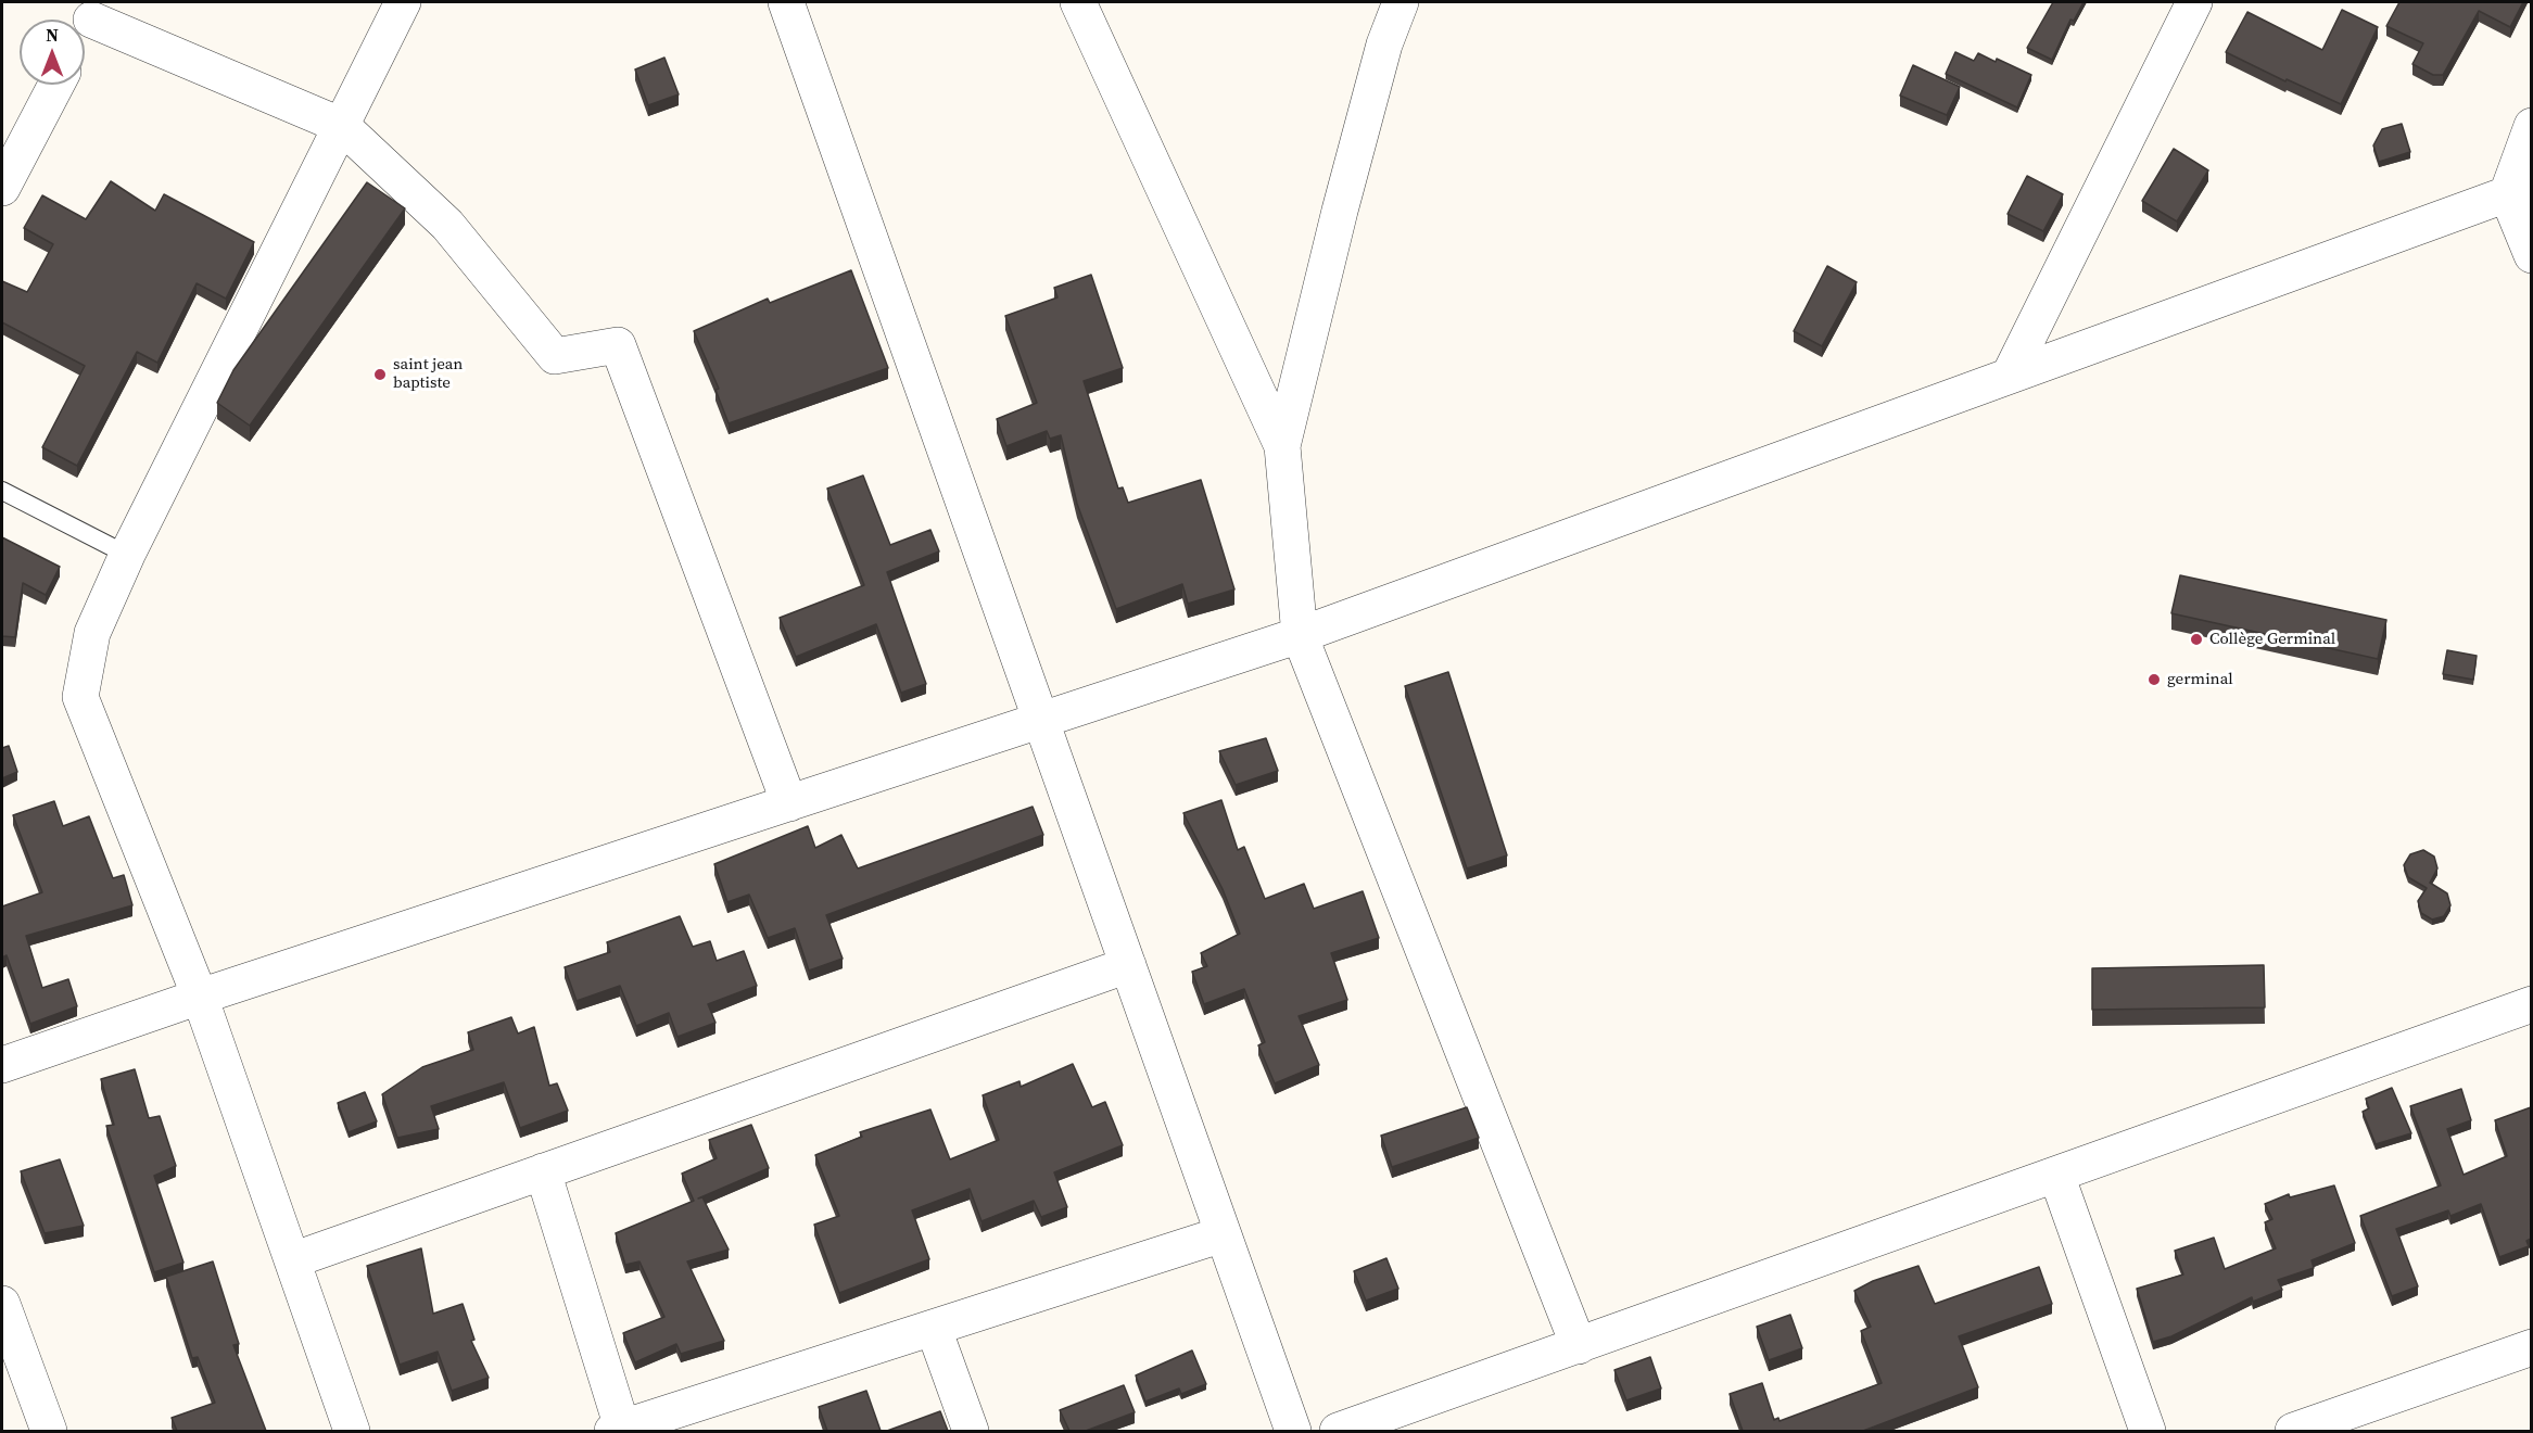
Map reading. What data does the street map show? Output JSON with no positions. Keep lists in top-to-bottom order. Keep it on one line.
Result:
{"places":["saint jean baptiste","Collège Germinal","germinal"],"north":"top"}
